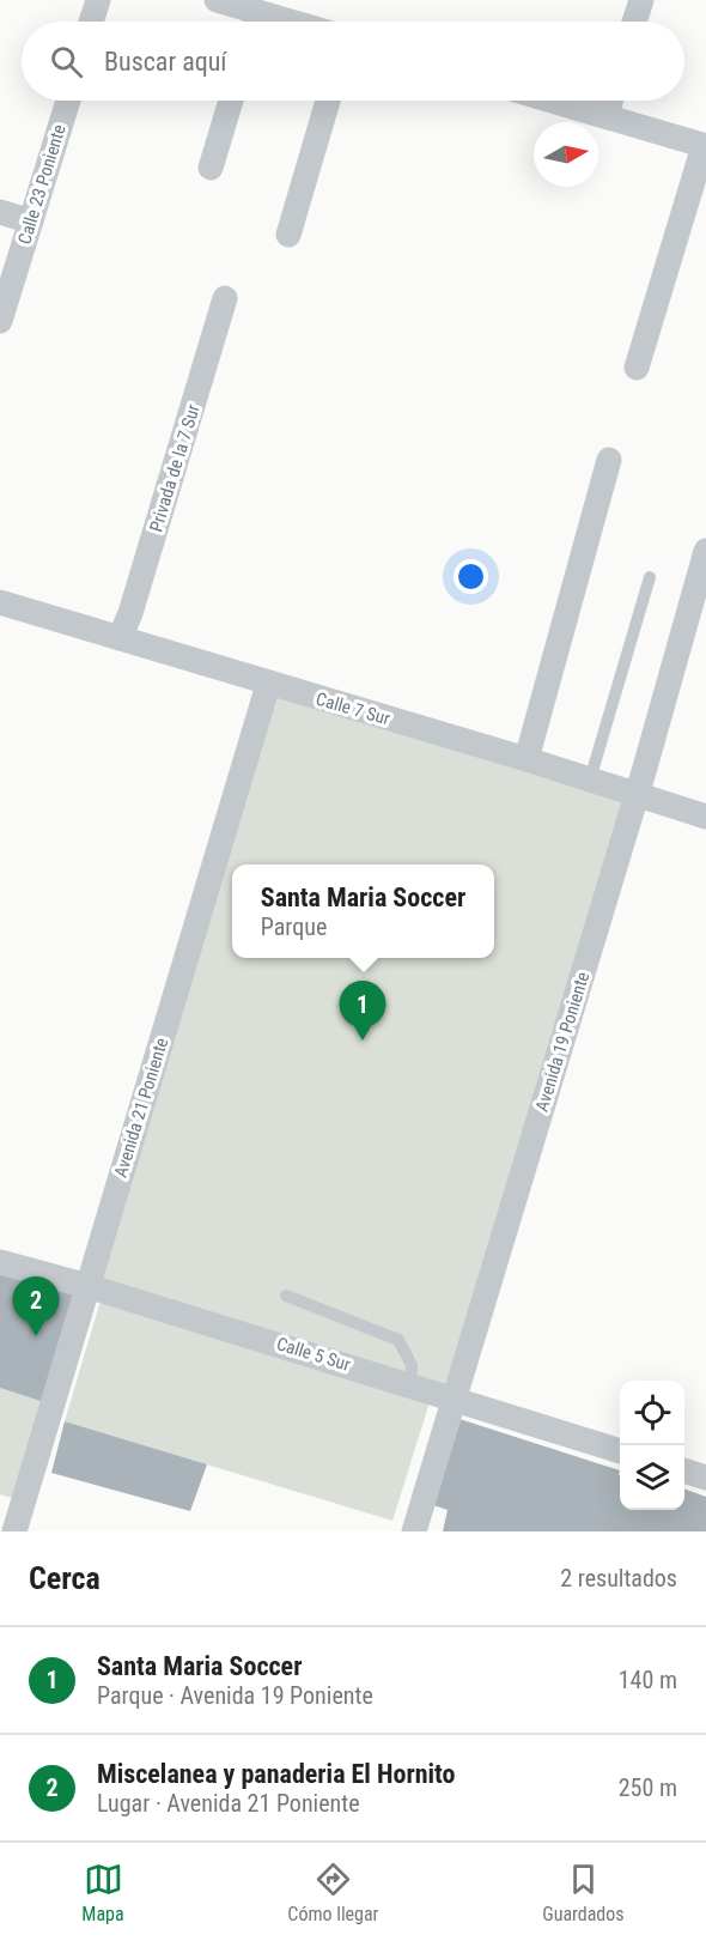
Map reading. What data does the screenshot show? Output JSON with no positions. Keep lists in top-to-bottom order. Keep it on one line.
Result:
{"streets":{"street":["Calle 23 Poniente","Privada de la 7 Sur","Calle 7 Sur","Avenida 19 Poniente","Avenida 21 Poniente","Calle 5 Sur"]},"crossings":[["Privada de la 7 Sur","Calle 7 Sur"],["Calle 7 Sur","Avenida 19 Poniente"],["Calle 7 Sur","Avenida 21 Poniente"],["Avenida 19 Poniente","Calle 5 Sur"],["Avenida 21 Poniente","Calle 5 Sur"]],"north":"right","page":{"search":"Buscar aquí","popup":["Santa Maria Soccer","Parque"],"pins":["1","2"],"heading":["Cerca","2 resultados"],"list":[{"mark":"1","name":"Santa Maria Soccer","note":"Parque · Avenida 19 Poniente","value":"140 m"},{"mark":"2","name":"Miscelanea y panaderia El Hornito","note":"Lugar · Avenida 21 Poniente","value":"250 m"}],"nav":["Mapa","Cómo llegar","Guardados"]}}
